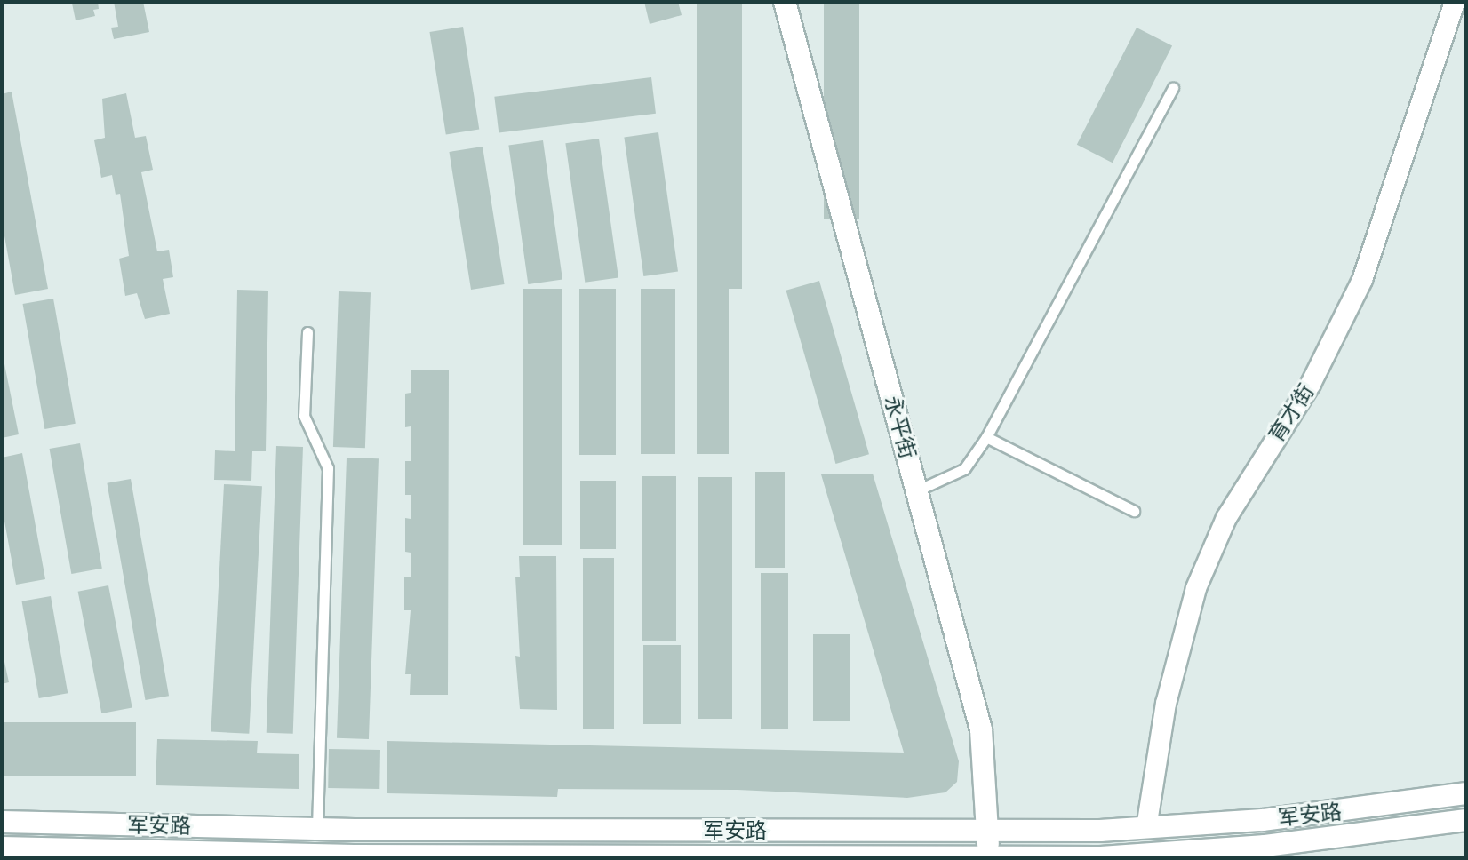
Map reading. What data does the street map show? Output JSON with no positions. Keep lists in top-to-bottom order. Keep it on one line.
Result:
{"streets":{"street":["育才街","永平街","军安路"]},"crossings":[["育才街","军安路"],["永平街","军安路"]]}
